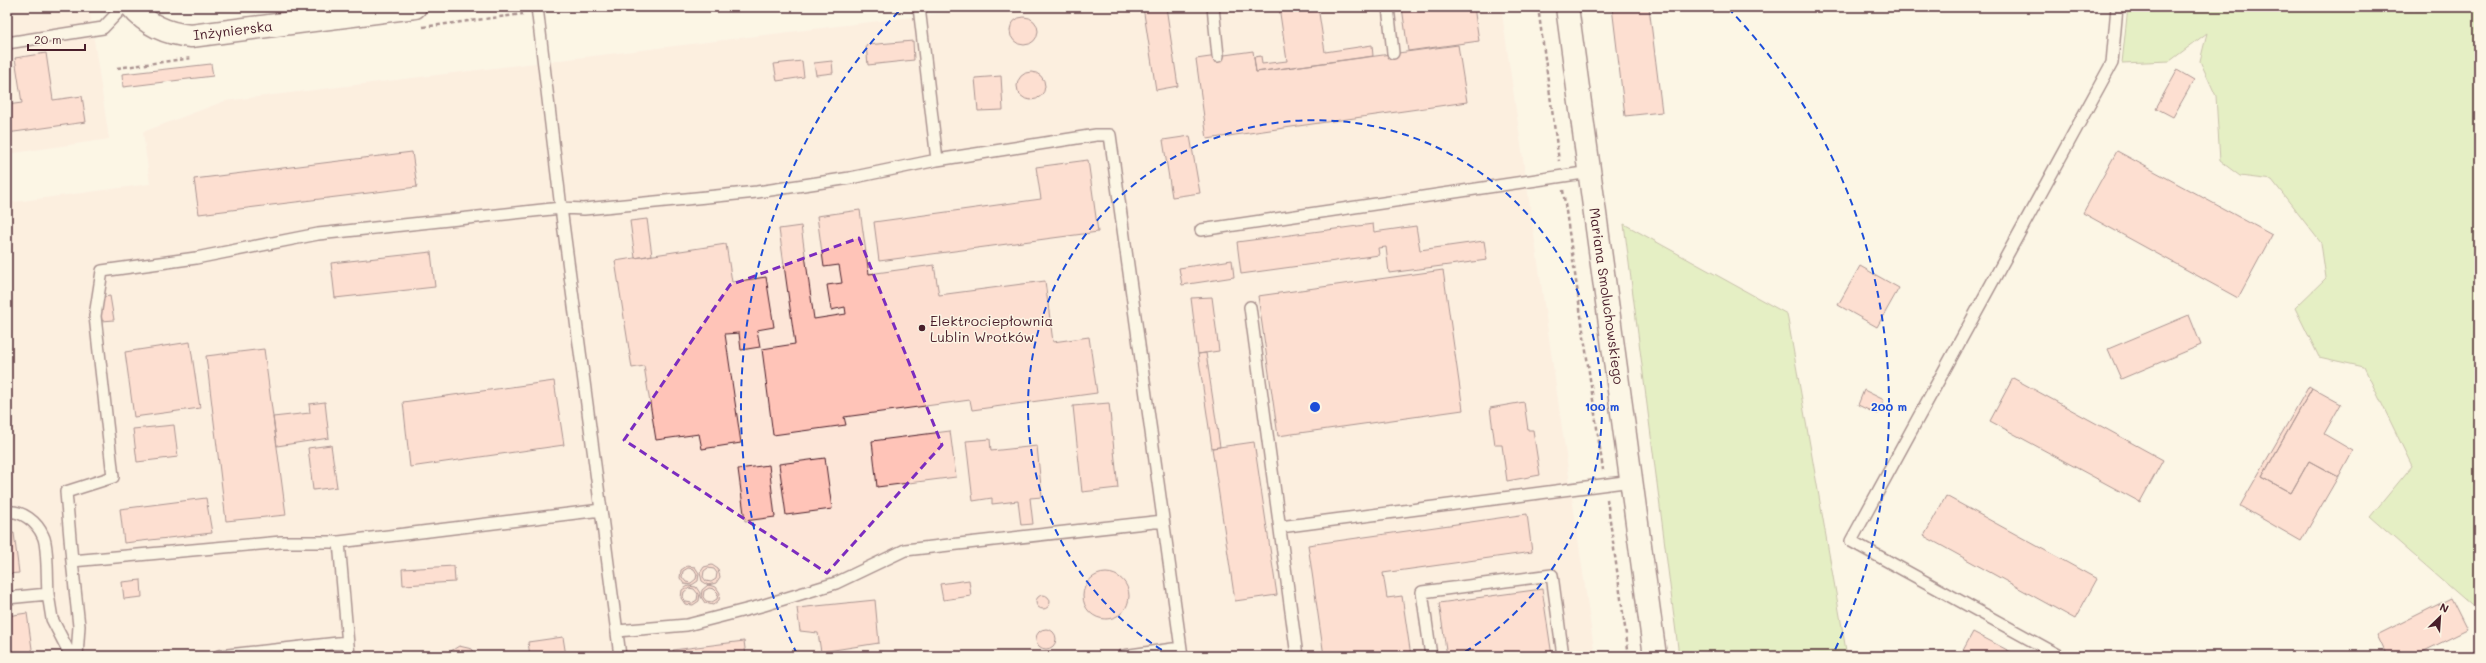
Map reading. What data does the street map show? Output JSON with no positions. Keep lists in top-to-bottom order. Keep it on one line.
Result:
{"streets":{"street":["Inżynierska","Mariana Smoluchowskiego"]},"places":["Elektrociepłownia Lublin Wrotków"],"scale_bar":"20 m","north":"top right","rings":["100 m","200 m"]}
